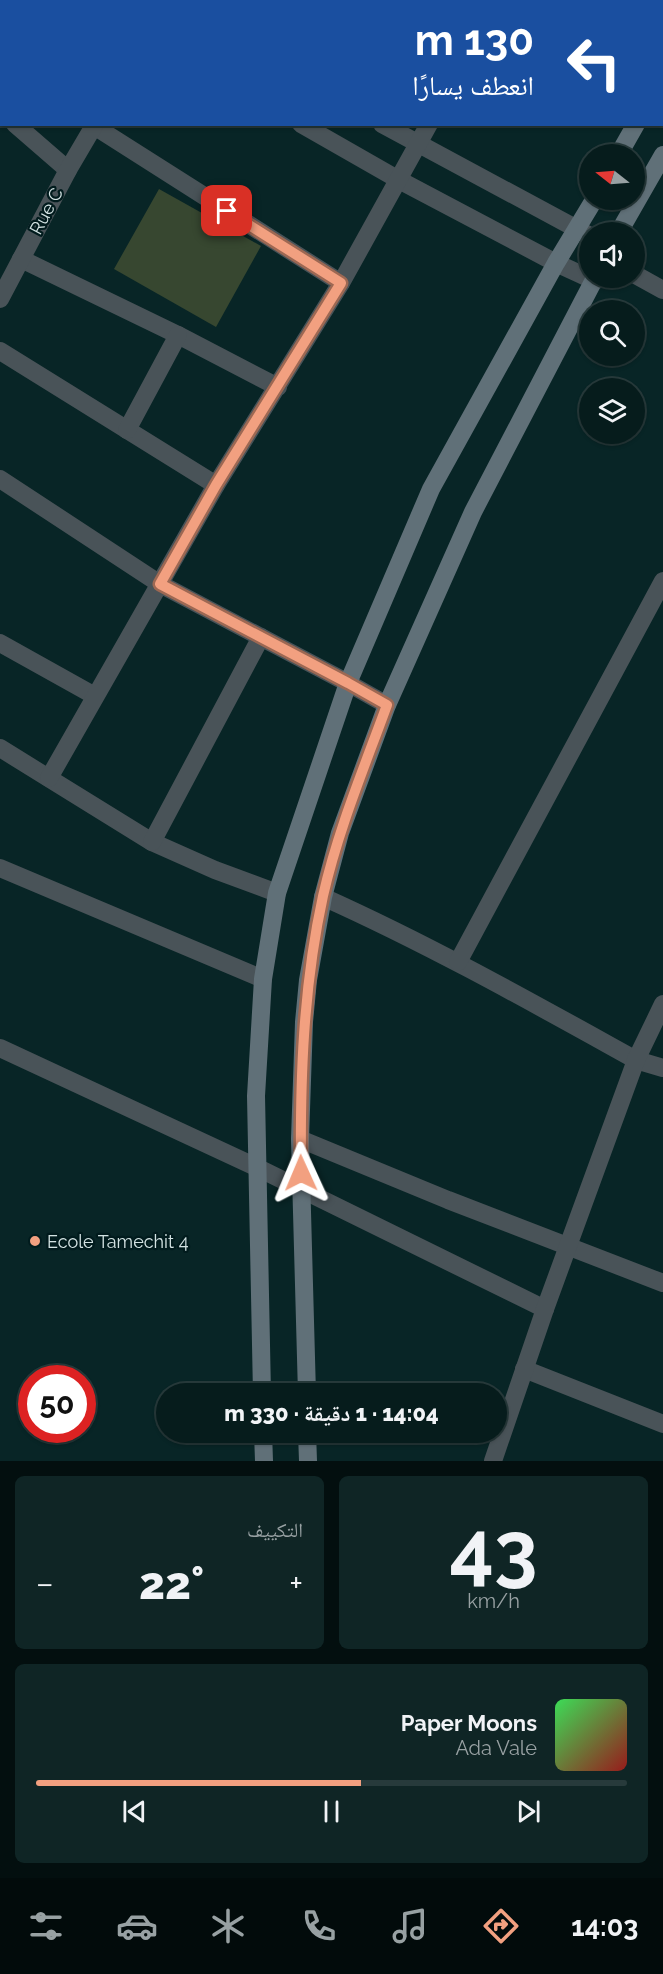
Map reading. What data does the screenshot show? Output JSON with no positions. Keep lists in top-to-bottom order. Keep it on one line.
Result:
{"streets":{"street":["Rue C"]},"places":["Ecole Tamechit 4"],"north":"left","page":{"turn":["130 m","انعطف يسارًا"],"limit":"50","trip":"14:04 · 1 دقيقة · 330 m","tile":[["43","km/h"],"التكييف"],"heat":["−","22°","+"],"song":["Paper Moons","Ada Vale"],"tabs":"14:03"}}
